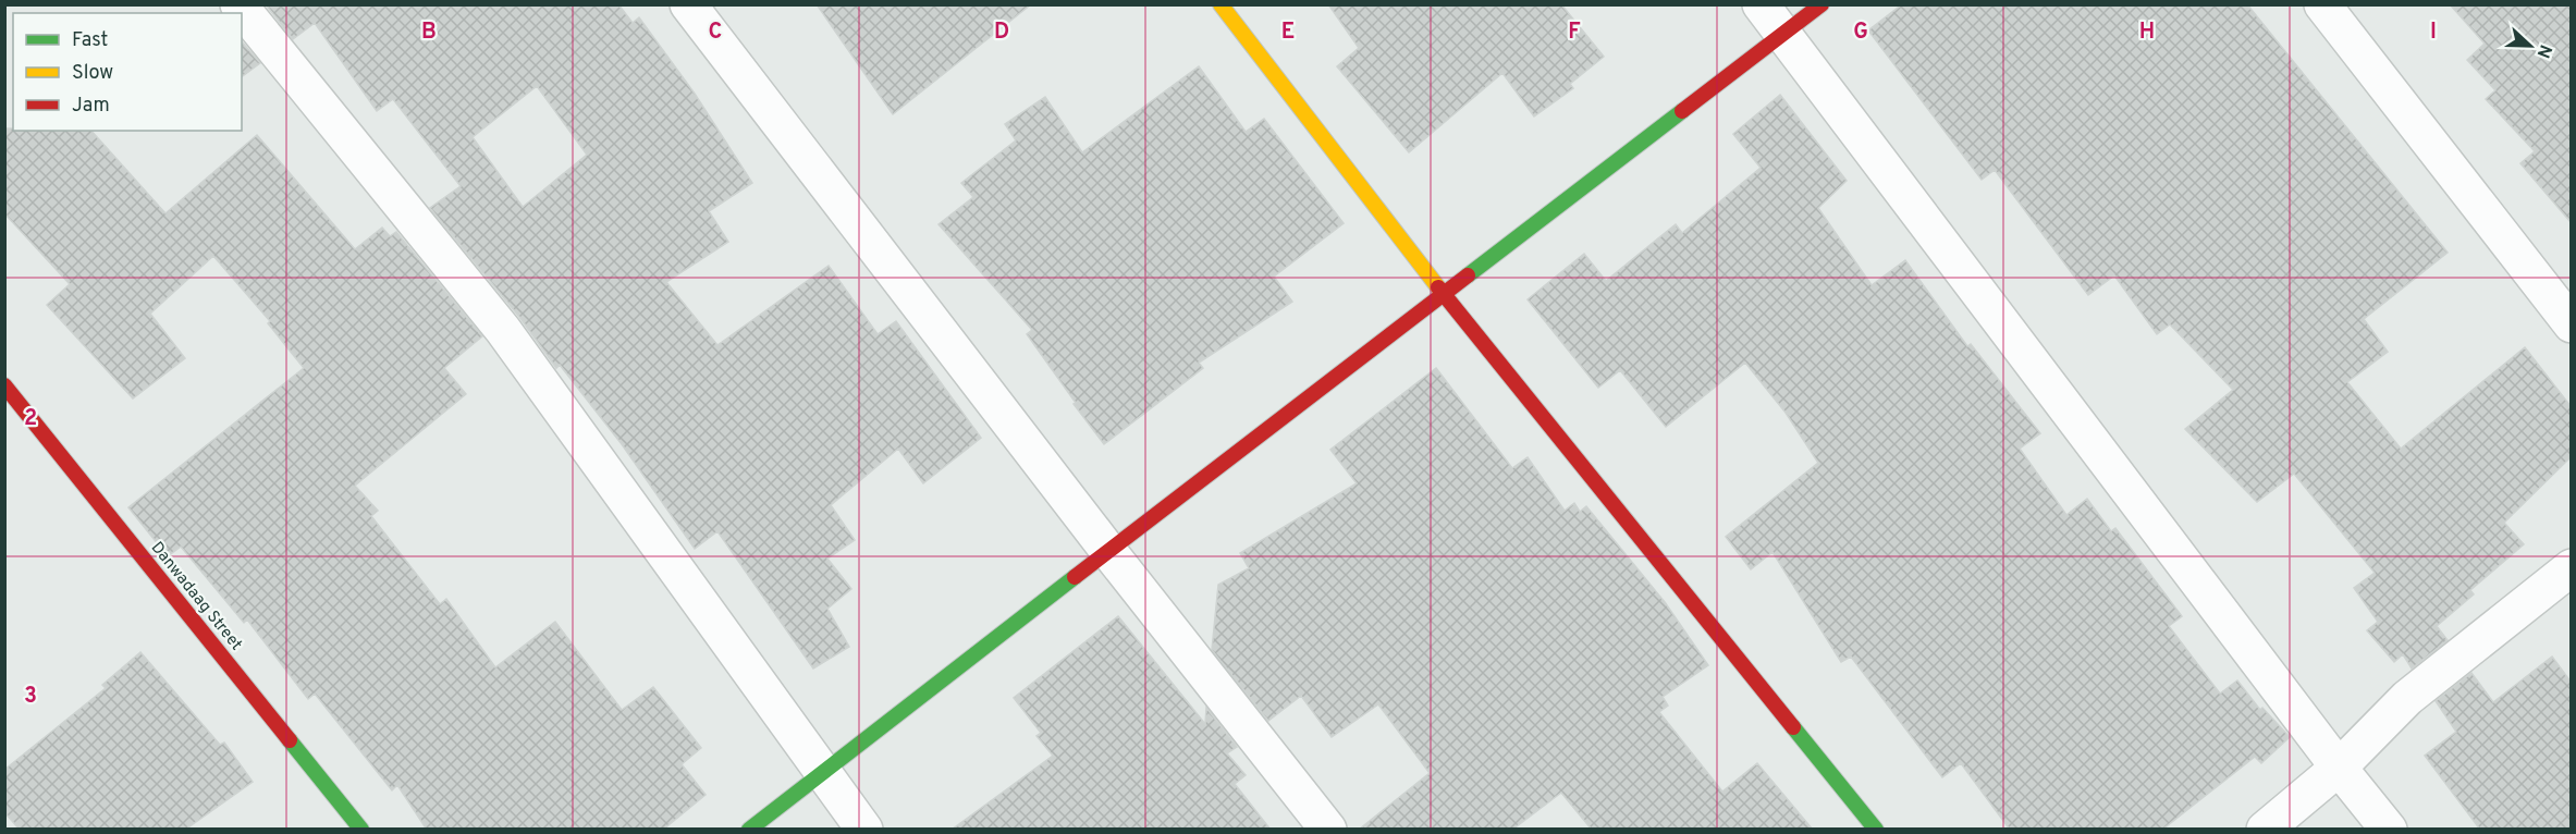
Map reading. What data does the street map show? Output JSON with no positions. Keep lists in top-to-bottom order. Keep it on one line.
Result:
{"streets":{"street":["Danwadaag Street"]},"legend":["Fast","Slow","Jam"],"north":"right","grid":{"columns":["B","C","D","E","F","G","H","I"],"rows":["2","3"]}}
